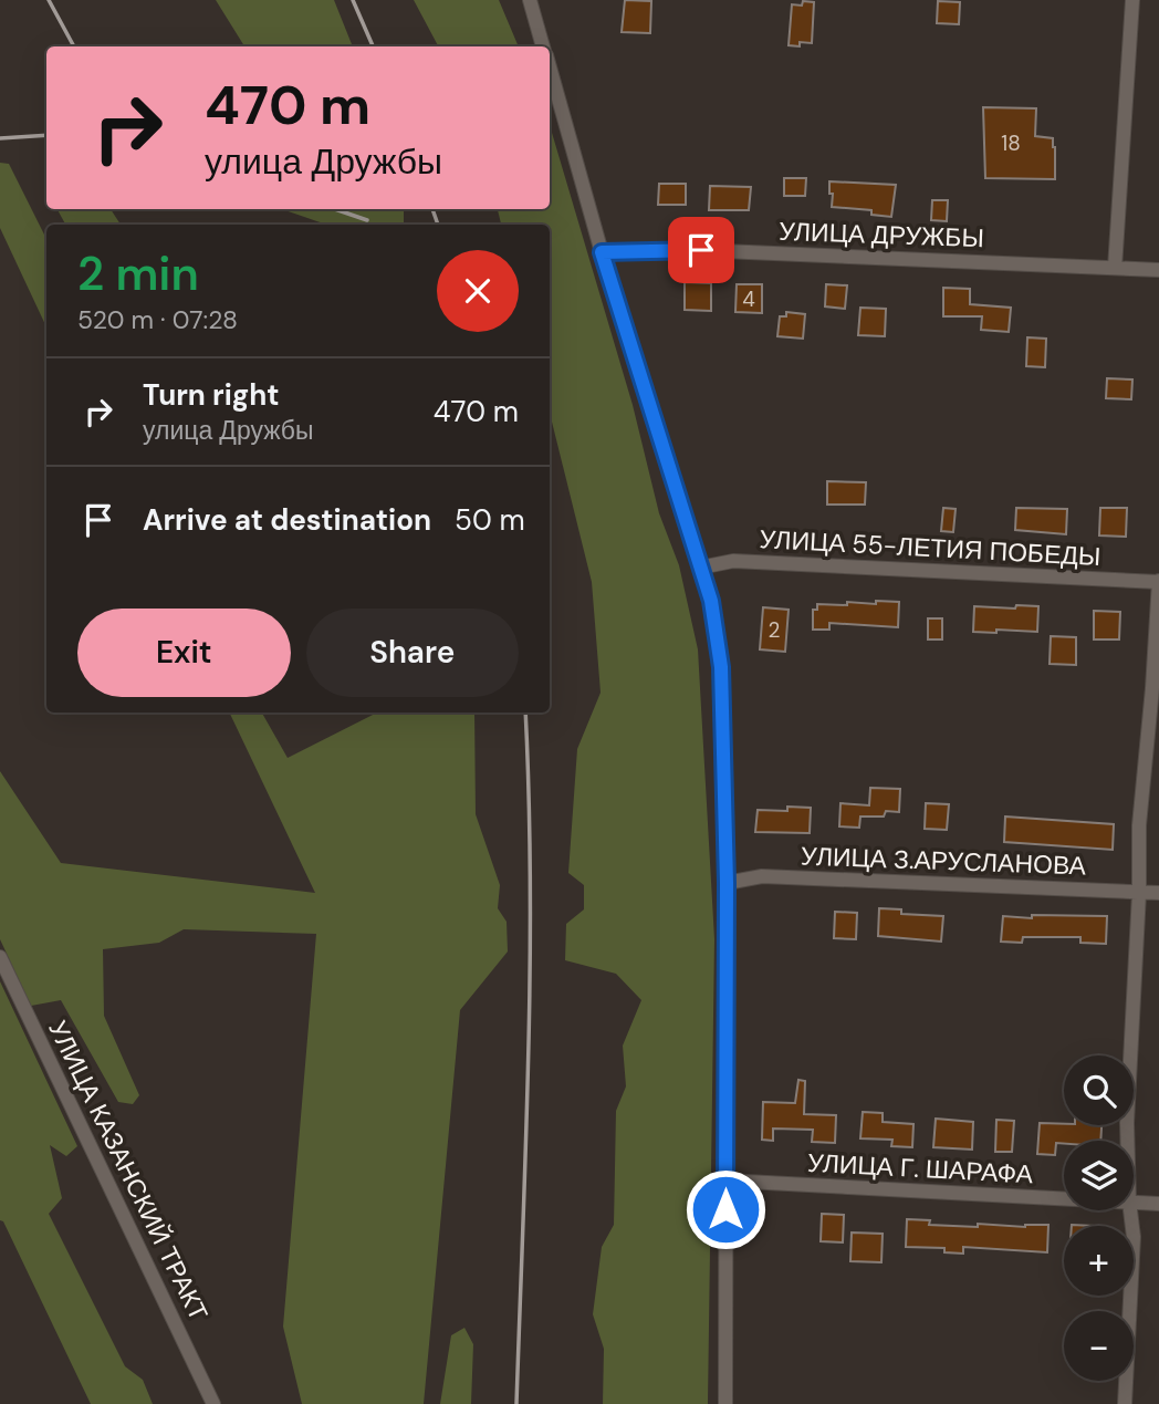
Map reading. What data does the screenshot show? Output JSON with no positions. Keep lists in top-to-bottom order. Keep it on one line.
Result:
{"streets":{"street":["УЛИЦА ДРУЖБЫ","УЛИЦА 55-ЛЕТИЯ ПОБЕДЫ","УЛИЦА З.АРУСЛАНОВА","УЛИЦА Г. ШАРАФА","УЛИЦА КАЗАНСКИЙ ТРАКТ"]},"house_numbers":["18","4","2"],"page":{"turn":["470 m","улица Дружбы"],"heading":["2 min","520 m · 07:28"],"list":[{"name":"Turn right","note":"улица Дружбы","value":"470 m"},{"name":"Arrive at destination","value":"50 m"}],"buttons":["Exit","Share"],"map_buttons":["+","−"]}}
